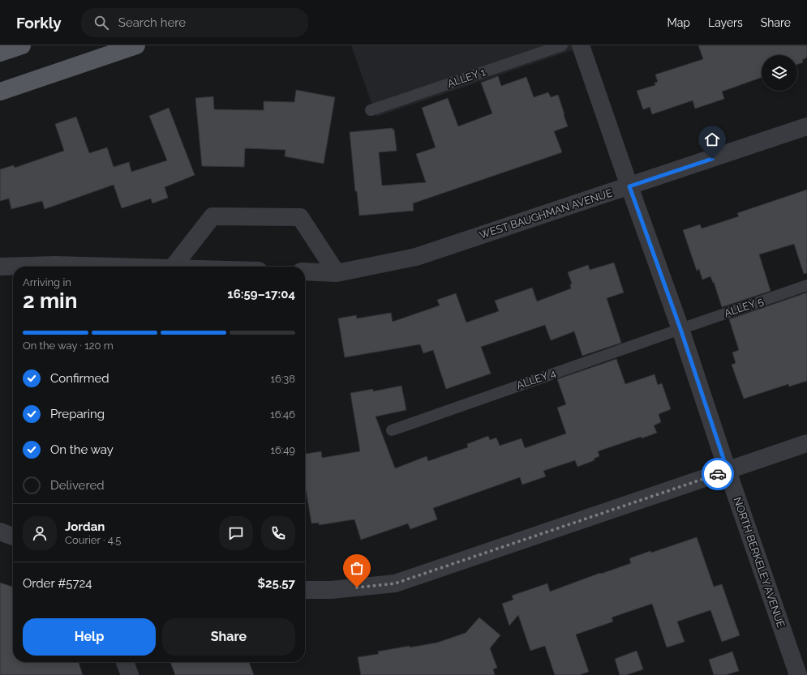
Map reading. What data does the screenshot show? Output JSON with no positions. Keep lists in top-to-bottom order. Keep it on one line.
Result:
{"streets":{"street":["WEST BAUGHMAN AVENUE","NORTH BERKELEY AVENUE"],"lane":["ALLEY 1","ALLEY 5","ALLEY 4"]},"crossings":[["WEST BAUGHMAN AVENUE","NORTH BERKELEY AVENUE"],["ALLEY 5","ALLEY 4"],["ALLEY 5","NORTH BERKELEY AVENUE"],["ALLEY 4","NORTH BERKELEY AVENUE"]],"page":{"header":"Forkly","search":"Search here","nav":["Map","Layers","Share"],"heading":["2 min","Arriving in","16:59–17:04"],"panel":["Jordan","Courier · 4.5","Order #5724","$25.57"],"bar":"On the way · 120 m","list":[["Confirmed","16:38"],["Preparing","16:46"],["On the way","16:49"],"Delivered"],"buttons":["Help","Share"]}}
